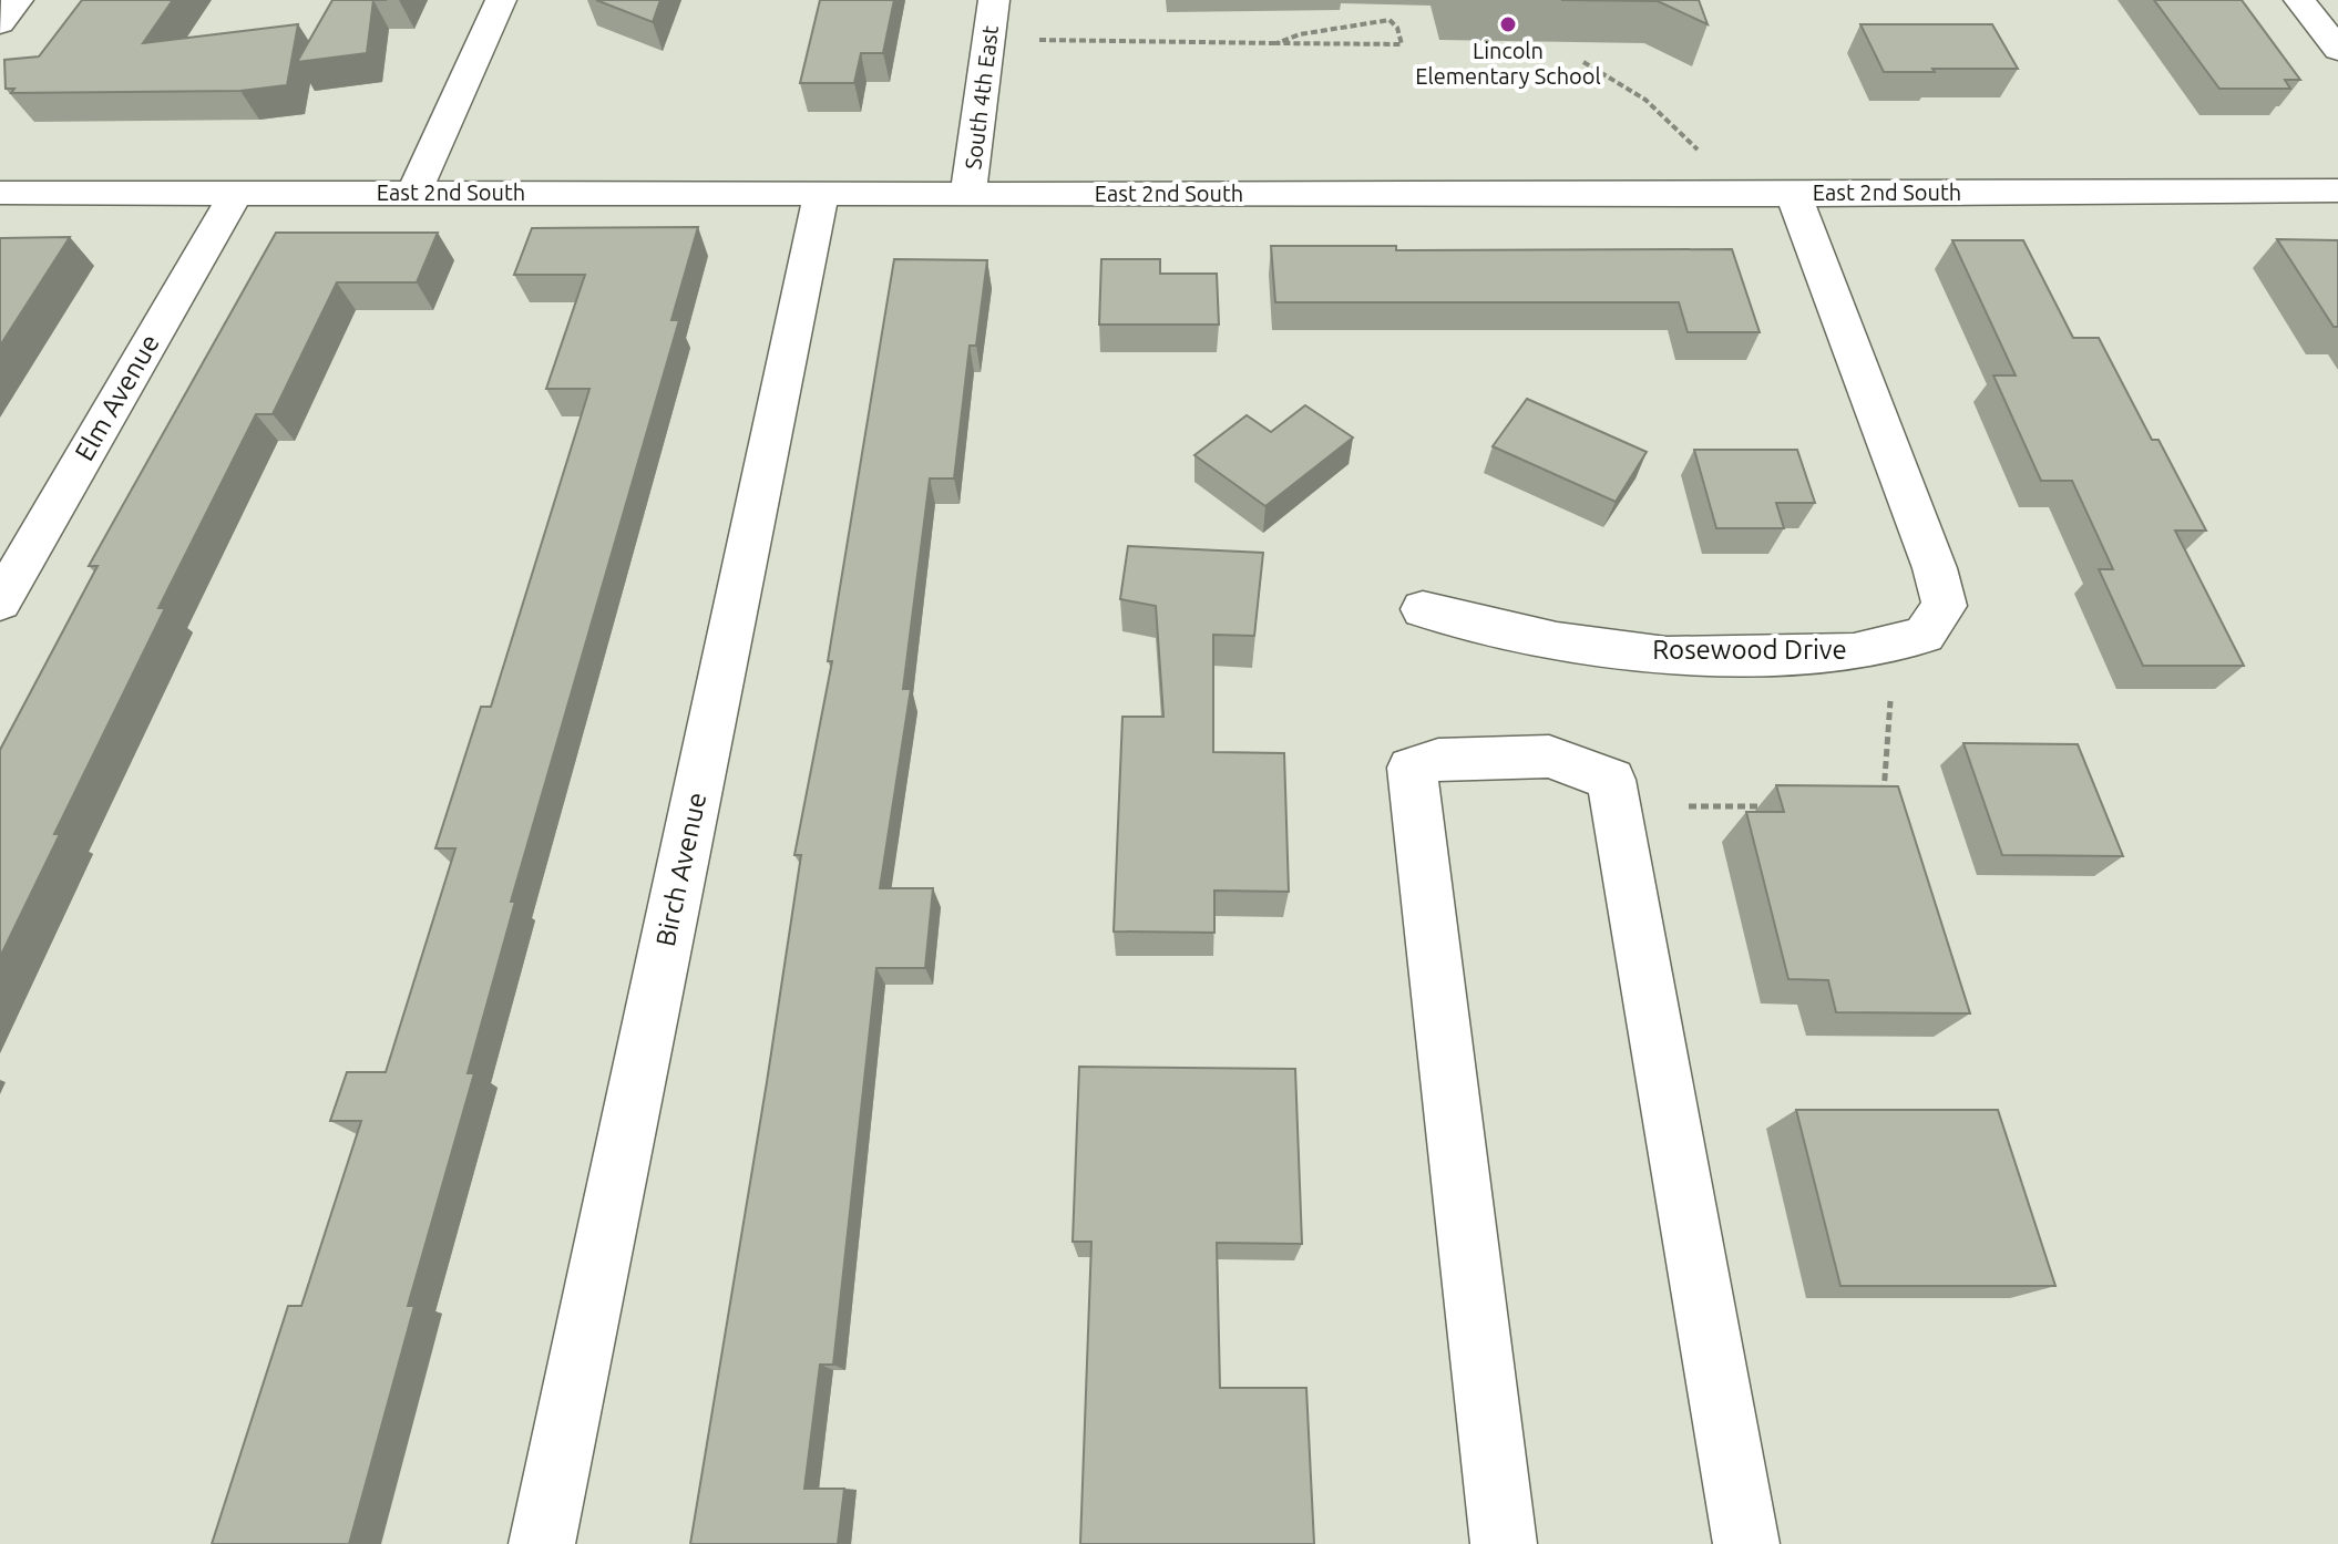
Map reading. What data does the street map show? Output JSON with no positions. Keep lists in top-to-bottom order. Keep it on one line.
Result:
{"streets":{"street":["South 4th East","East 2nd South","Elm Avenue","Rosewood Drive","Birch Avenue"]},"crossings":[["South 4th East","East 2nd South"],["East 2nd South","Elm Avenue"],["East 2nd South","Rosewood Drive"],["East 2nd South","Birch Avenue"]],"places":["Lincoln Elementary School"]}
